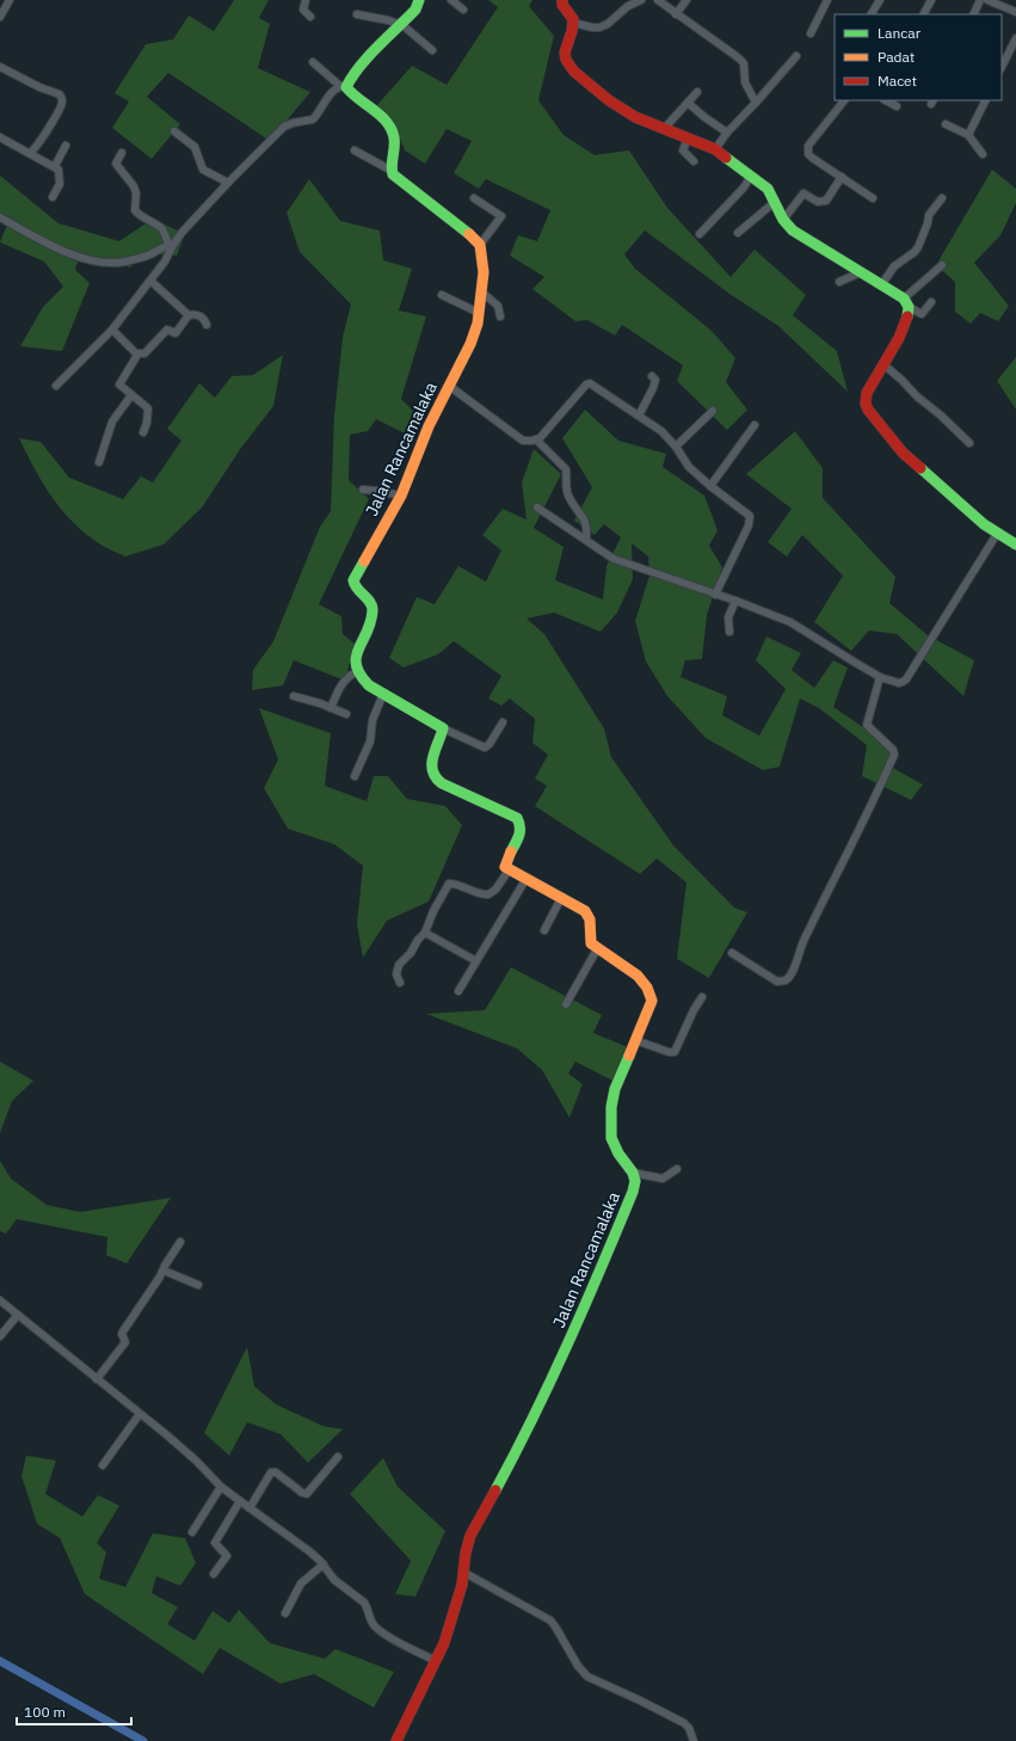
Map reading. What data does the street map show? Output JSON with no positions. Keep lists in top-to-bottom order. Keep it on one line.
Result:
{"streets":{"street":["Jalan Rancamalaka"]},"legend":["Lancar","Padat","Macet"],"scale_bar":"100 m"}
